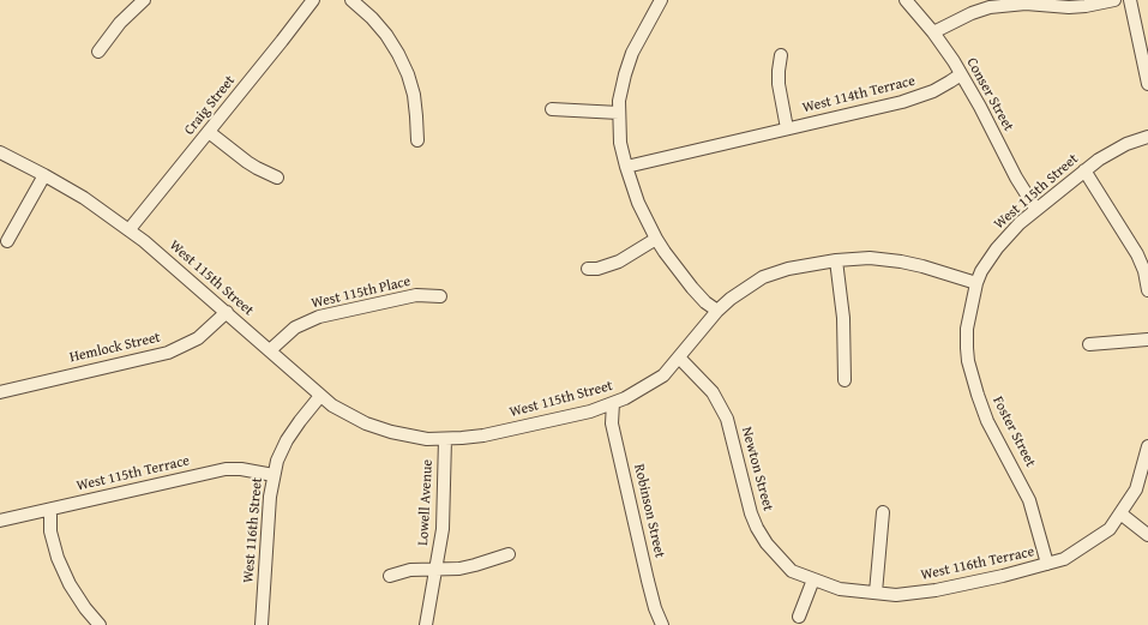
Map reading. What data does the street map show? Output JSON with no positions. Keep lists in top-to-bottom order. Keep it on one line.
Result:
{"streets":{"street":["West 114th Terrace","Conser Street","Craig Street","West 115th Street","West 115th Place","Hemlock Street","Foster Street","Newton Street","West 115th Terrace","Lowell Avenue","Robinson Street","West 116th Street","West 116th Terrace"]},"crossings":[["West 114th Terrace","Conser Street"],["Conser Street","West 115th Street"],["Craig Street","West 115th Street"],["West 115th Street","West 115th Place"],["West 115th Street","Hemlock Street"],["West 115th Street","Foster Street"],["West 115th Street","Newton Street"],["West 115th Street","Lowell Avenue"],["West 115th Street","Robinson Street"],["West 115th Street","West 116th Street"],["Foster Street","West 116th Terrace"],["Newton Street","West 116th Terrace"],["West 115th Terrace","West 116th Street"]]}
